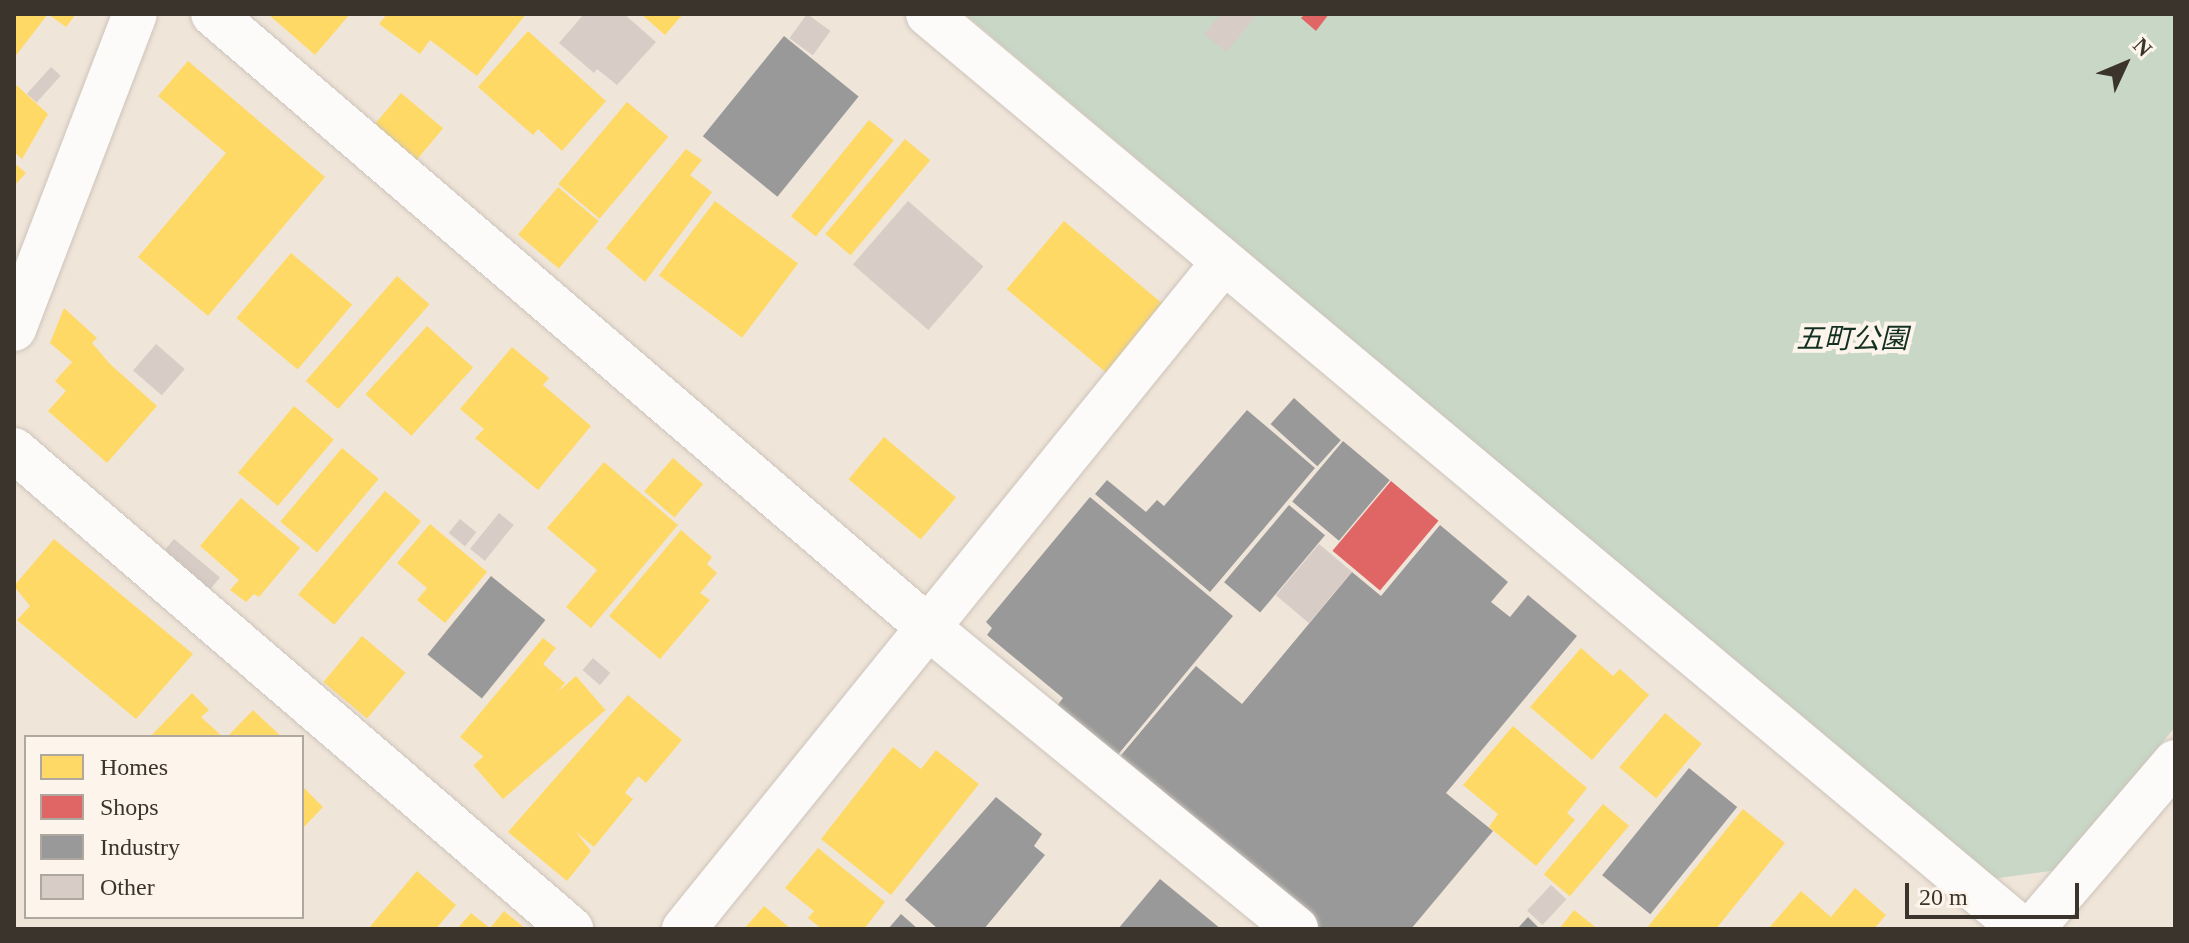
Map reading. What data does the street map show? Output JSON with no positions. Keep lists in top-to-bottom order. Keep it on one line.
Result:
{"parks":["五町公園"],"legend":["Homes","Shops","Industry","Other"],"scale_bar":"20 m","north":"top right"}
